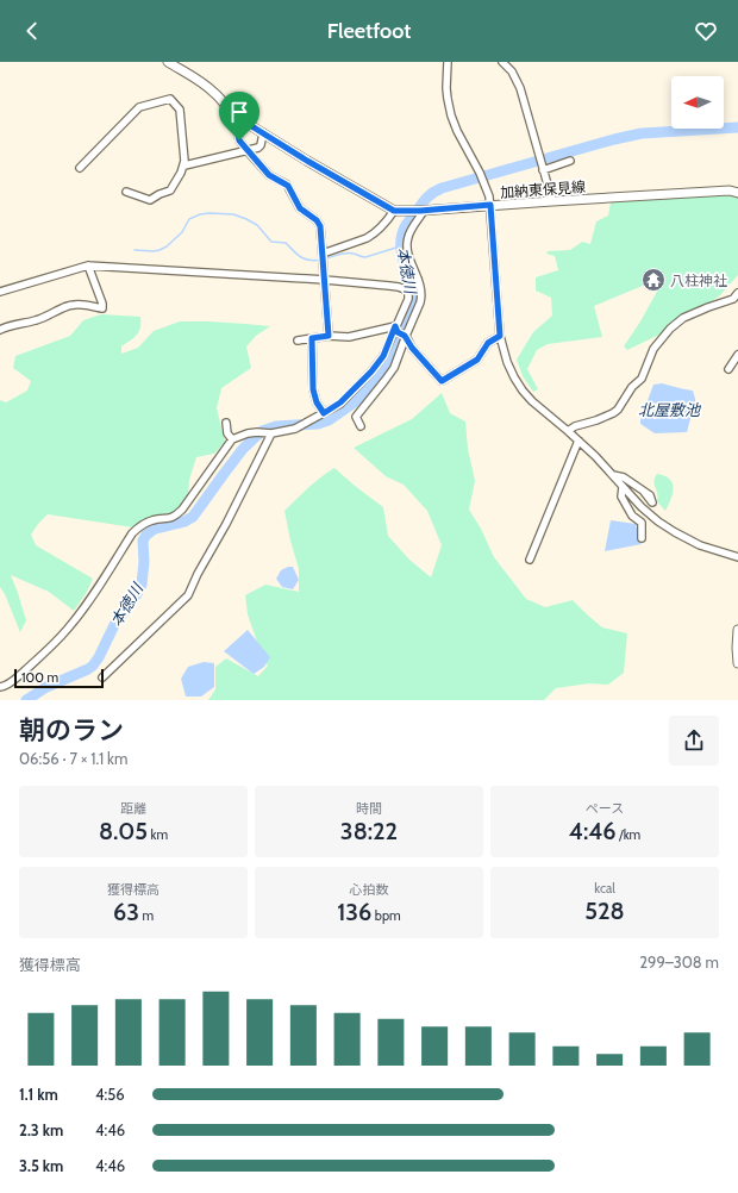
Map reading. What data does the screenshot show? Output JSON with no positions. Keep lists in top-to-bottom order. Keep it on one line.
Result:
{"streets":{"main road":["加納東保見線"]},"water":["本徳川","北屋敷池"],"places":{"temple":["八柱神社"]},"scale_bar":"100 m","north":"left","page":{"header":"Fleetfoot","scale":"100 m","heading":["朝のラン","06:56 · 7 × 1.1 km"],"stats":[["距離","8.05 km"],["時間","38:22"],["ペース","4:46 /km"],["獲得標高","63 m"],["心拍数","136 bpm"],["kcal","528"]],"chart":["獲得標高","299–308 m"],"list":[{"name":"1.1 km","note":"4:56"},{"name":"2.3 km","note":"4:46"},{"name":"3.5 km","note":"4:46"}]}}
